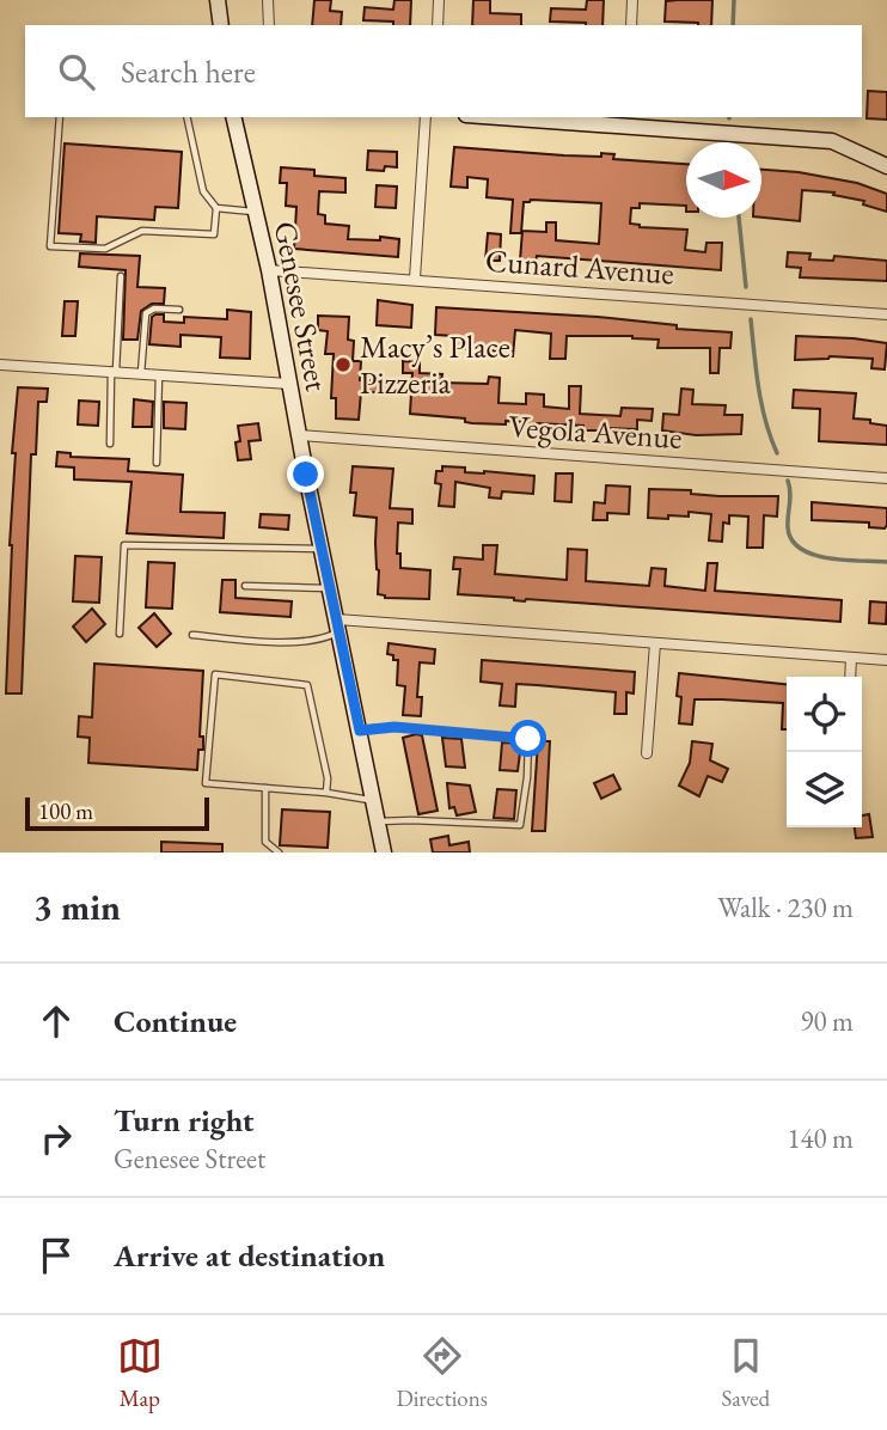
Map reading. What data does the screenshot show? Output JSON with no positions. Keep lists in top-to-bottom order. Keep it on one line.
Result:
{"streets":{"main road":["Genesee Street"],"street":["Cunard Avenue","Vegola Avenue"]},"crossings":[["Cunard Avenue","Genesee Street"],["Genesee Street","Vegola Avenue"]],"places":["Macy’s Place Pizzeria"],"scale_bar":"100 m","north":"right","page":{"search":"Search here","scale":"100 m","heading":["3 min","Walk · 230 m"],"list":[["Continue","90 m"],["Turn right","Genesee Street","140 m"],"Arrive at destination"],"nav":["Map","Directions","Saved"]}}
